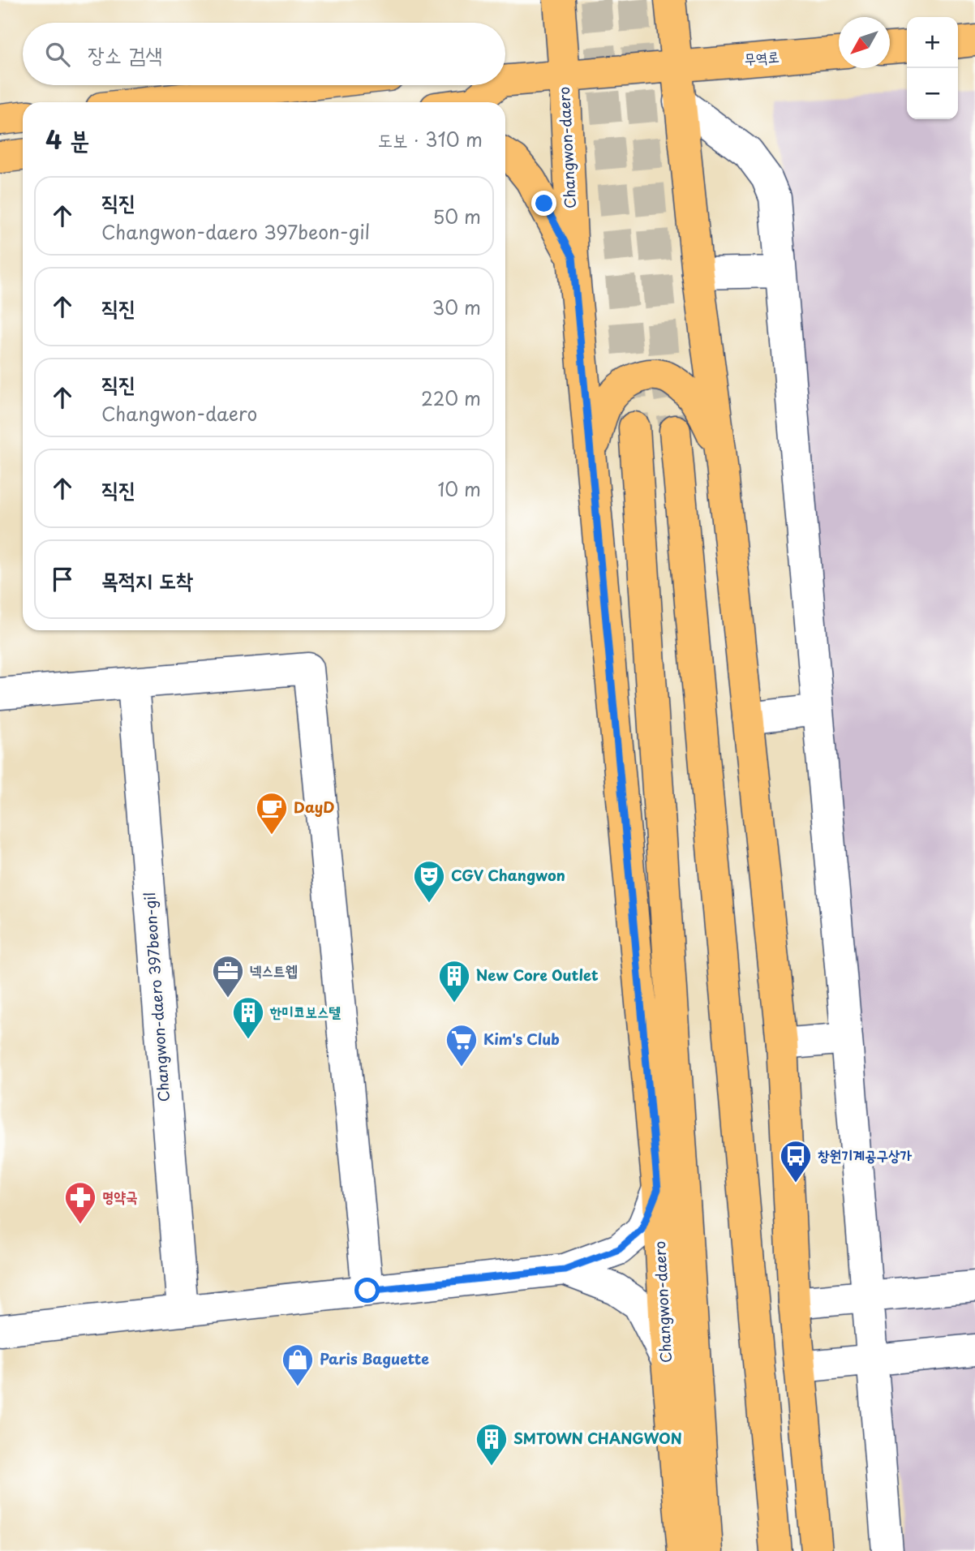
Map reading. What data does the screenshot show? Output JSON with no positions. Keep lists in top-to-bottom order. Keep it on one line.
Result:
{"streets":{"main road":["무역로","Changwon-daero"],"street":["Changwon-daero 397beon-gil"]},"crossings":[["무역로","Changwon-daero"]],"places":{"cafe":["DayD"],"theatre":["CGV Changwon"],"office":["넥스트웹"],"building":["New Core Outlet","한미코보스텔","SMTOWN CHANGWON"],"supermarket":["Kim's Club"],"bus stop":["창원기계공구상가"],"pharmacy":["명약국"],"shop":["Paris Baguette"]},"north":"bottom left","page":{"map_buttons":["+","−"],"search":"장소 검색","heading":["4 분","도보 · 310 m"],"list":[["직진","Changwon-daero 397beon-gil","50 m"],["직진","30 m"],["직진","Changwon-daero","220 m"],["직진","10 m"],"목적지 도착"]}}
